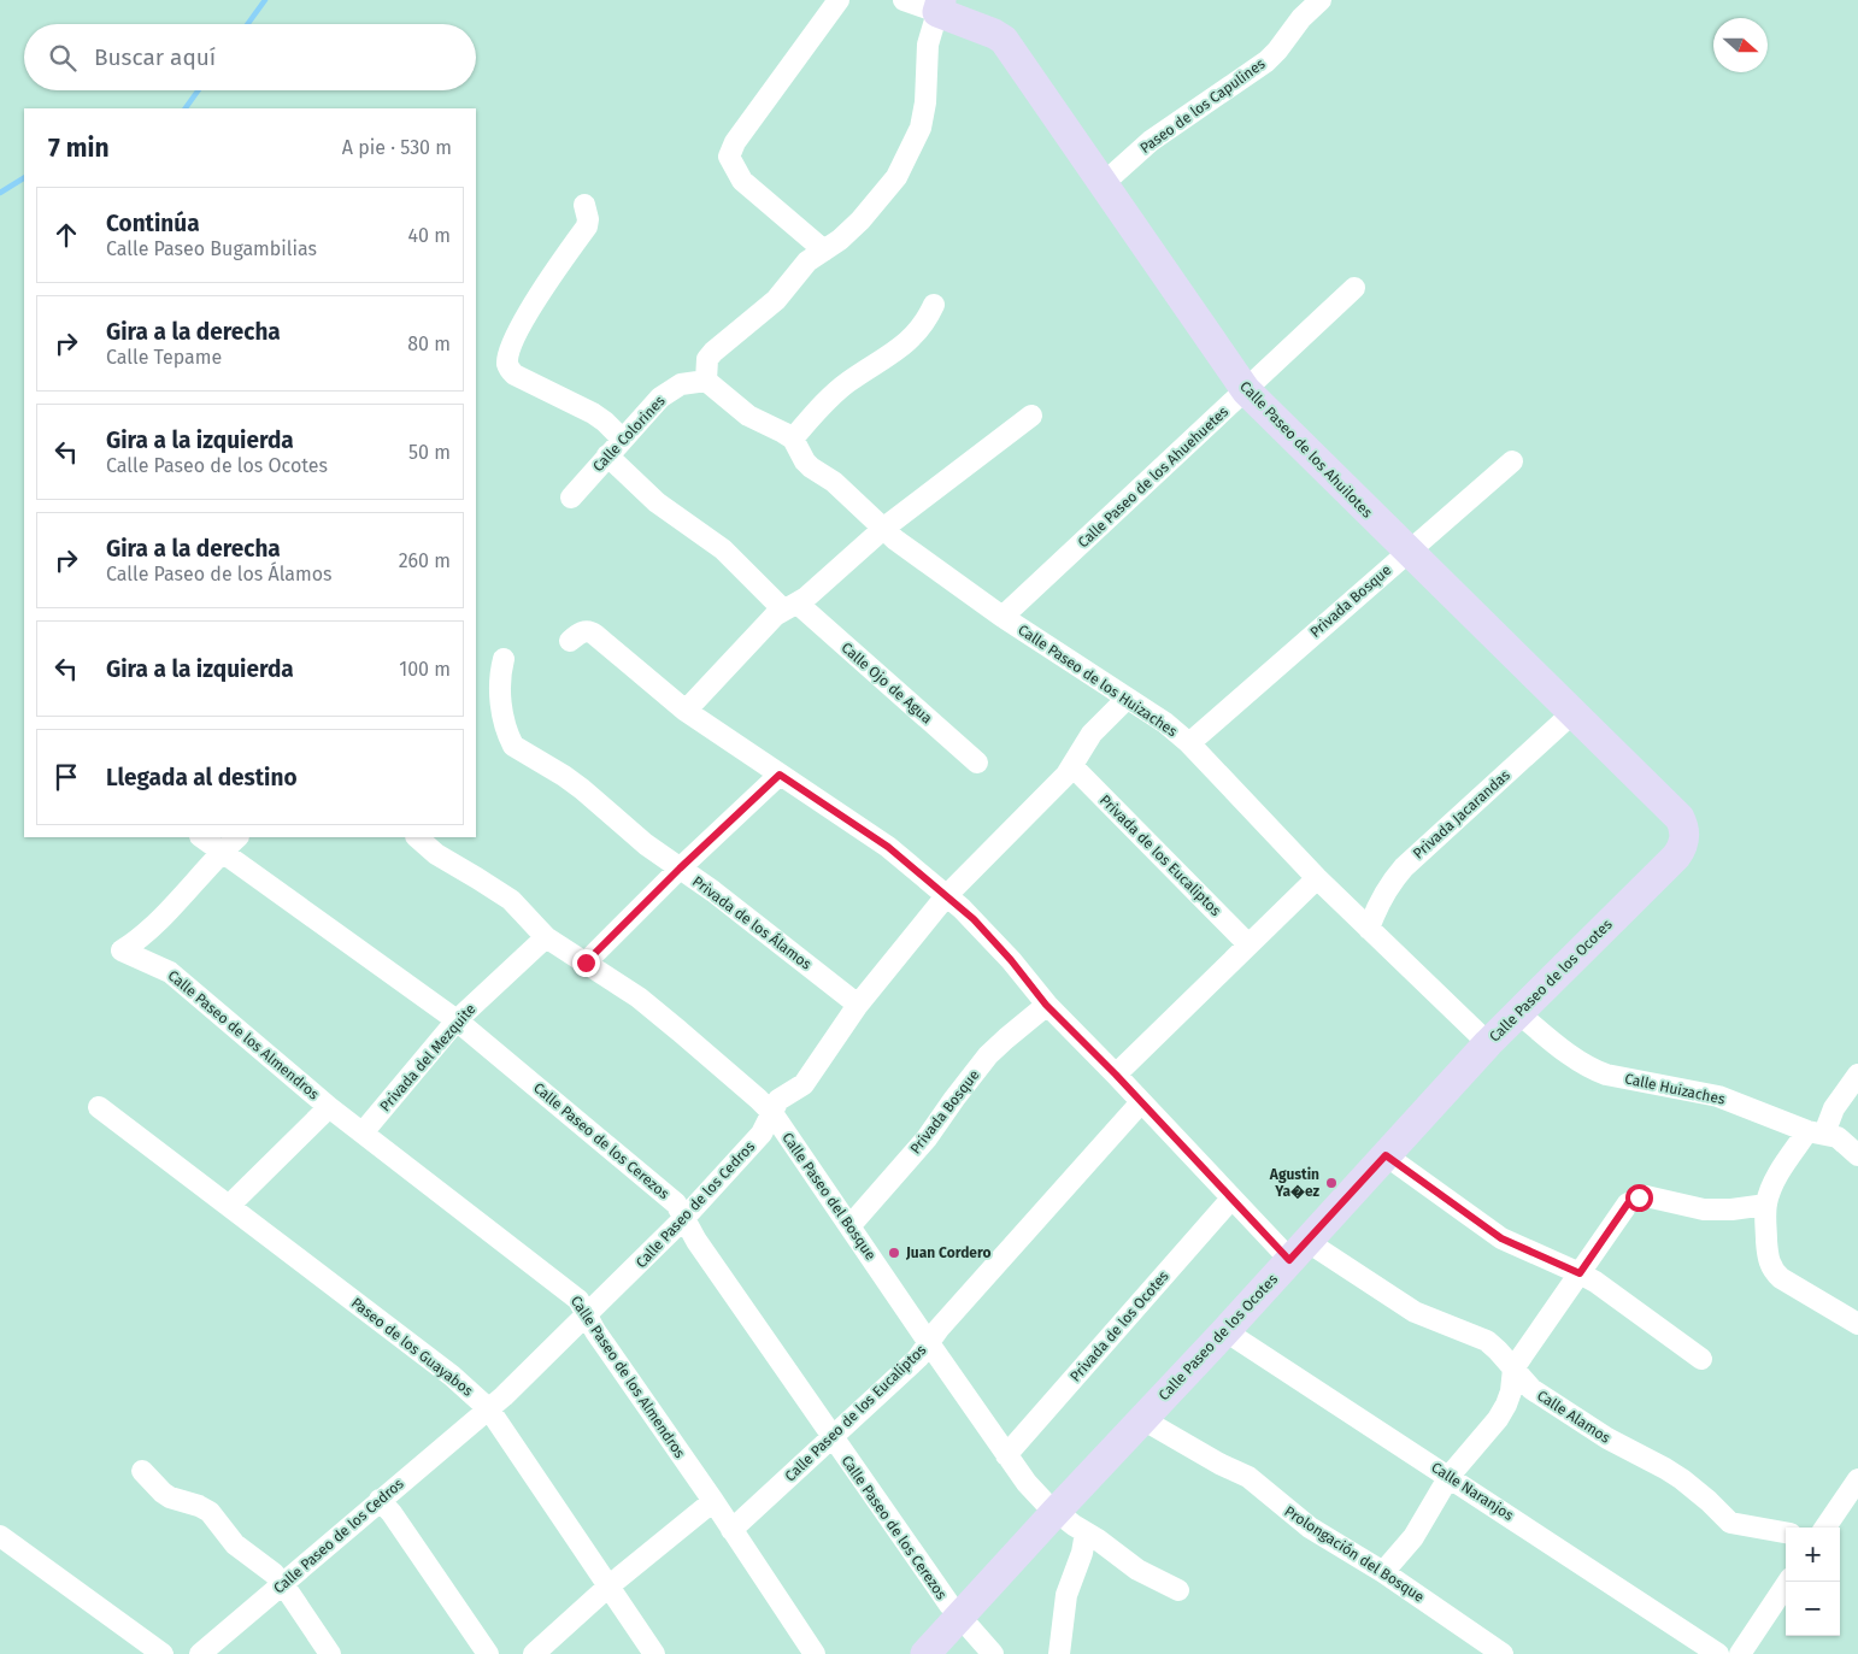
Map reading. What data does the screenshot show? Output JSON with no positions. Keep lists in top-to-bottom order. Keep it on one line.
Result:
{"streets":{"street":["Paseo de los Capulines","Calle Colorines","Calle Paseo de los Ahuilotes","Calle Paseo de los Ahuehuetes","Privada Bosque","Calle Paseo de los Huizaches","Calle Ojo de Agua","Privada Jacarandas","Privada de los Eucaliptos","Privada de los Álamos","Calle Paseo de los Ocotes","Calle Paseo de los Almendros","Privada del Mezquite","Calle Huizaches","Calle Paseo de los Cerezos","Calle Paseo del Bosque","Calle Paseo de los Cedros","Privada de los Ocotes","Paseo de los Guayabos","Calle Paseo de los Eucaliptos","Calle Alamos","Calle Naranjos","Prolongación del Bosque"]},"crossings":[["Paseo de los Capulines","Calle Paseo de los Ahuilotes"],["Calle Colorines","Calle Ojo de Agua"],["Calle Paseo de los Ahuilotes","Calle Paseo de los Ahuehuetes"],["Calle Paseo de los Ahuilotes","Privada Bosque"],["Calle Paseo de los Ahuilotes","Privada Jacarandas"],["Calle Paseo de los Ahuilotes","Calle Paseo de los Ocotes"],["Calle Paseo de los Ahuehuetes","Calle Paseo de los Huizaches"],["Privada Bosque","Calle Paseo de los Huizaches"],["Privada Bosque","Calle Paseo del Bosque"],["Privada Bosque","Calle Alamos"],["Calle Paseo de los Huizaches","Privada Jacarandas"],["Calle Paseo de los Huizaches","Calle Paseo de los Ocotes"],["Calle Paseo de los Huizaches","Calle Paseo de los Cedros"],["Privada de los Eucaliptos","Calle Paseo de los Cedros"],["Privada de los Álamos","Calle Paseo de los Cedros"],["Calle Paseo de los Ocotes","Calle Huizaches"],["Calle Paseo de los Ocotes","Calle Paseo de los Cerezos"],["Calle Paseo de los Ocotes","Calle Paseo del Bosque"],["Calle Paseo de los Ocotes","Calle Alamos"],["Calle Paseo de los Ocotes","Calle Naranjos"],["Calle Paseo de los Ocotes","Prolongación del Bosque"],["Calle Paseo de los Almendros","Privada del Mezquite"],["Calle Paseo de los Almendros","Calle Paseo de los Cerezos"],["Calle Paseo de los Almendros","Calle Paseo de los Cedros"],["Calle Paseo de los Almendros","Paseo de los Guayabos"],["Calle Paseo de los Almendros","Calle Paseo de los Eucaliptos"],["Privada del Mezquite","Calle Paseo de los Cerezos"],["Privada del Mezquite","Calle Paseo del Bosque"],["Calle Paseo de los Cerezos","Calle Paseo de los Cedros"],["Calle Paseo de los Cerezos","Calle Paseo de los Eucaliptos"],["Calle Paseo del Bosque","Calle Paseo de los Cedros"],["Calle Paseo del Bosque","Privada de los Ocotes"],["Calle Paseo del Bosque","Calle Paseo de los Eucaliptos"],["Calle Paseo de los Cedros","Paseo de los Guayabos"],["Calle Paseo de los Cedros","Calle Alamos"],["Privada de los Ocotes","Calle Alamos"],["Calle Paseo de los Eucaliptos","Calle Alamos"]],"places":["Agustin Ya�ez","Juan Cordero"],"north":"right","page":{"search":"Buscar aquí","heading":["7 min","A pie · 530 m"],"list":[["Continúa","Calle Paseo Bugambilias","40 m"],["Gira a la derecha","Calle Tepame","80 m"],["Gira a la izquierda","Calle Paseo de los Ocotes","50 m"],["Gira a la derecha","Calle Paseo de los Álamos","260 m"],["Gira a la izquierda","100 m"],"Llegada al destino"],"map_buttons":["+","−"]}}
